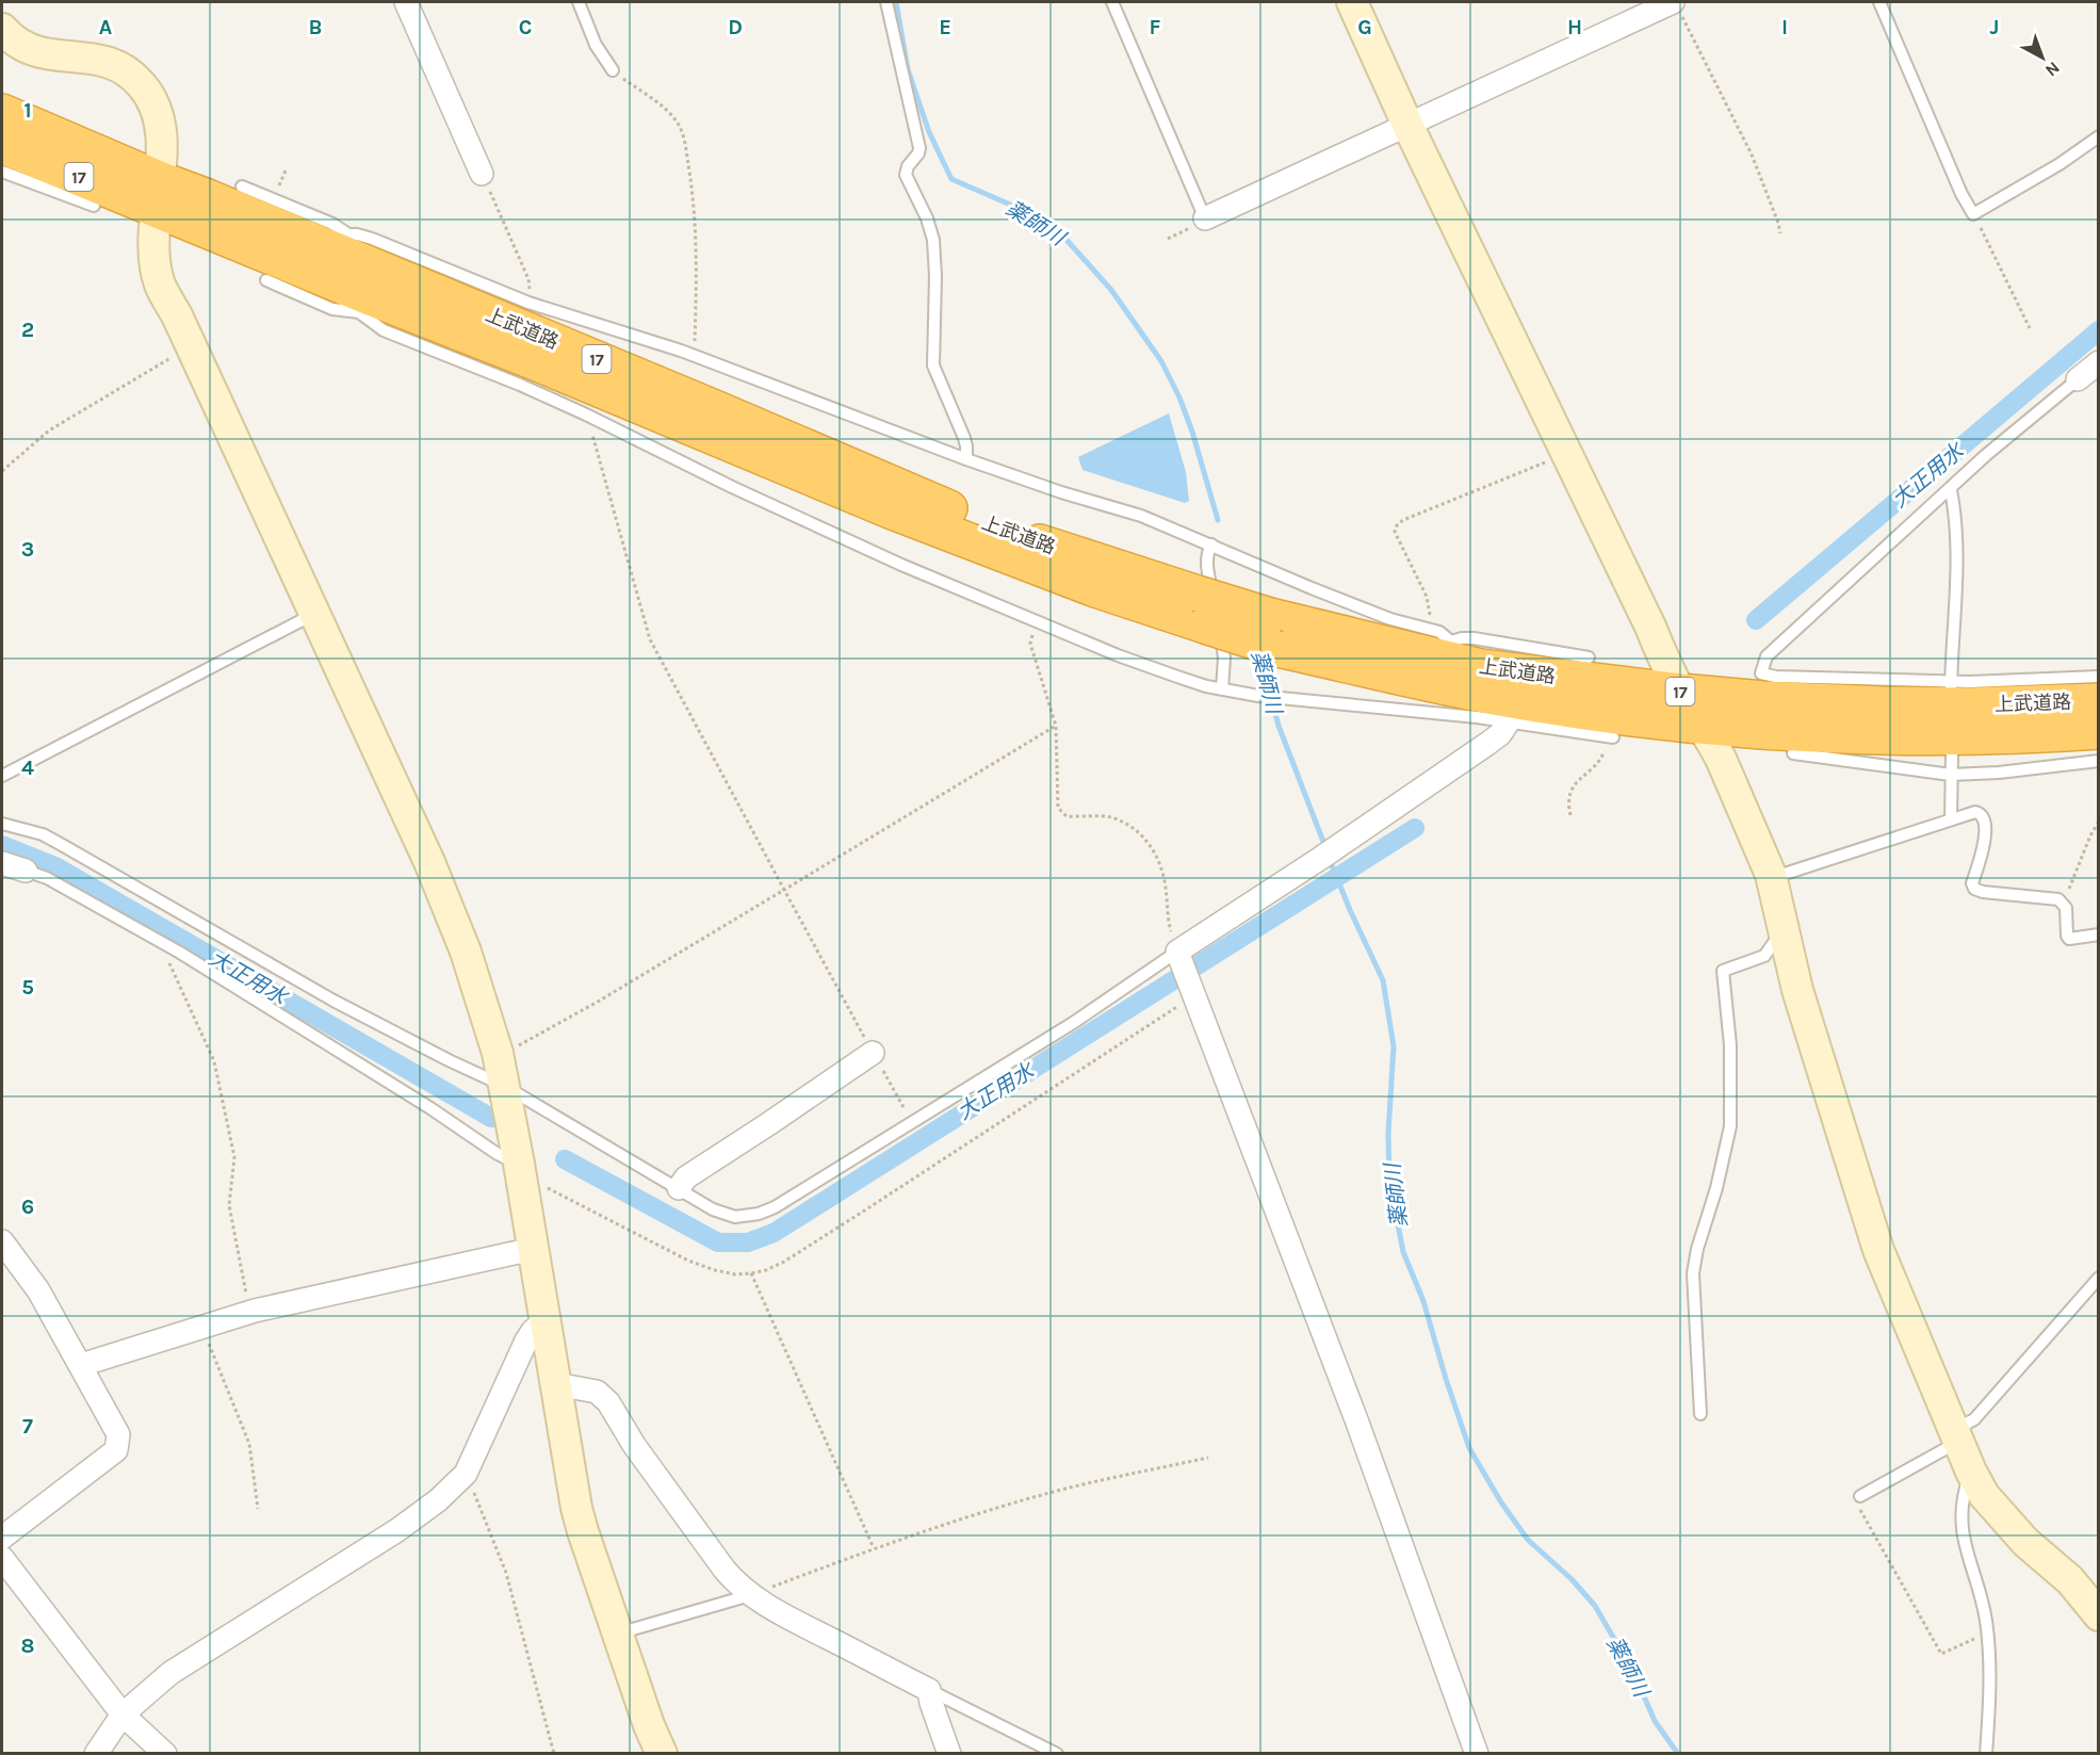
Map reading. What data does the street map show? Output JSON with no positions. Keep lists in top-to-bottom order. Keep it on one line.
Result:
{"streets":{"highway":["17","上武道路"]},"water":["薬師川","大正用水"],"north":"bottom right","grid":{"columns":["A","B","C","D","E","F","G","H","I","J"],"rows":["1","2","3","4","5","6","7","8"]}}
